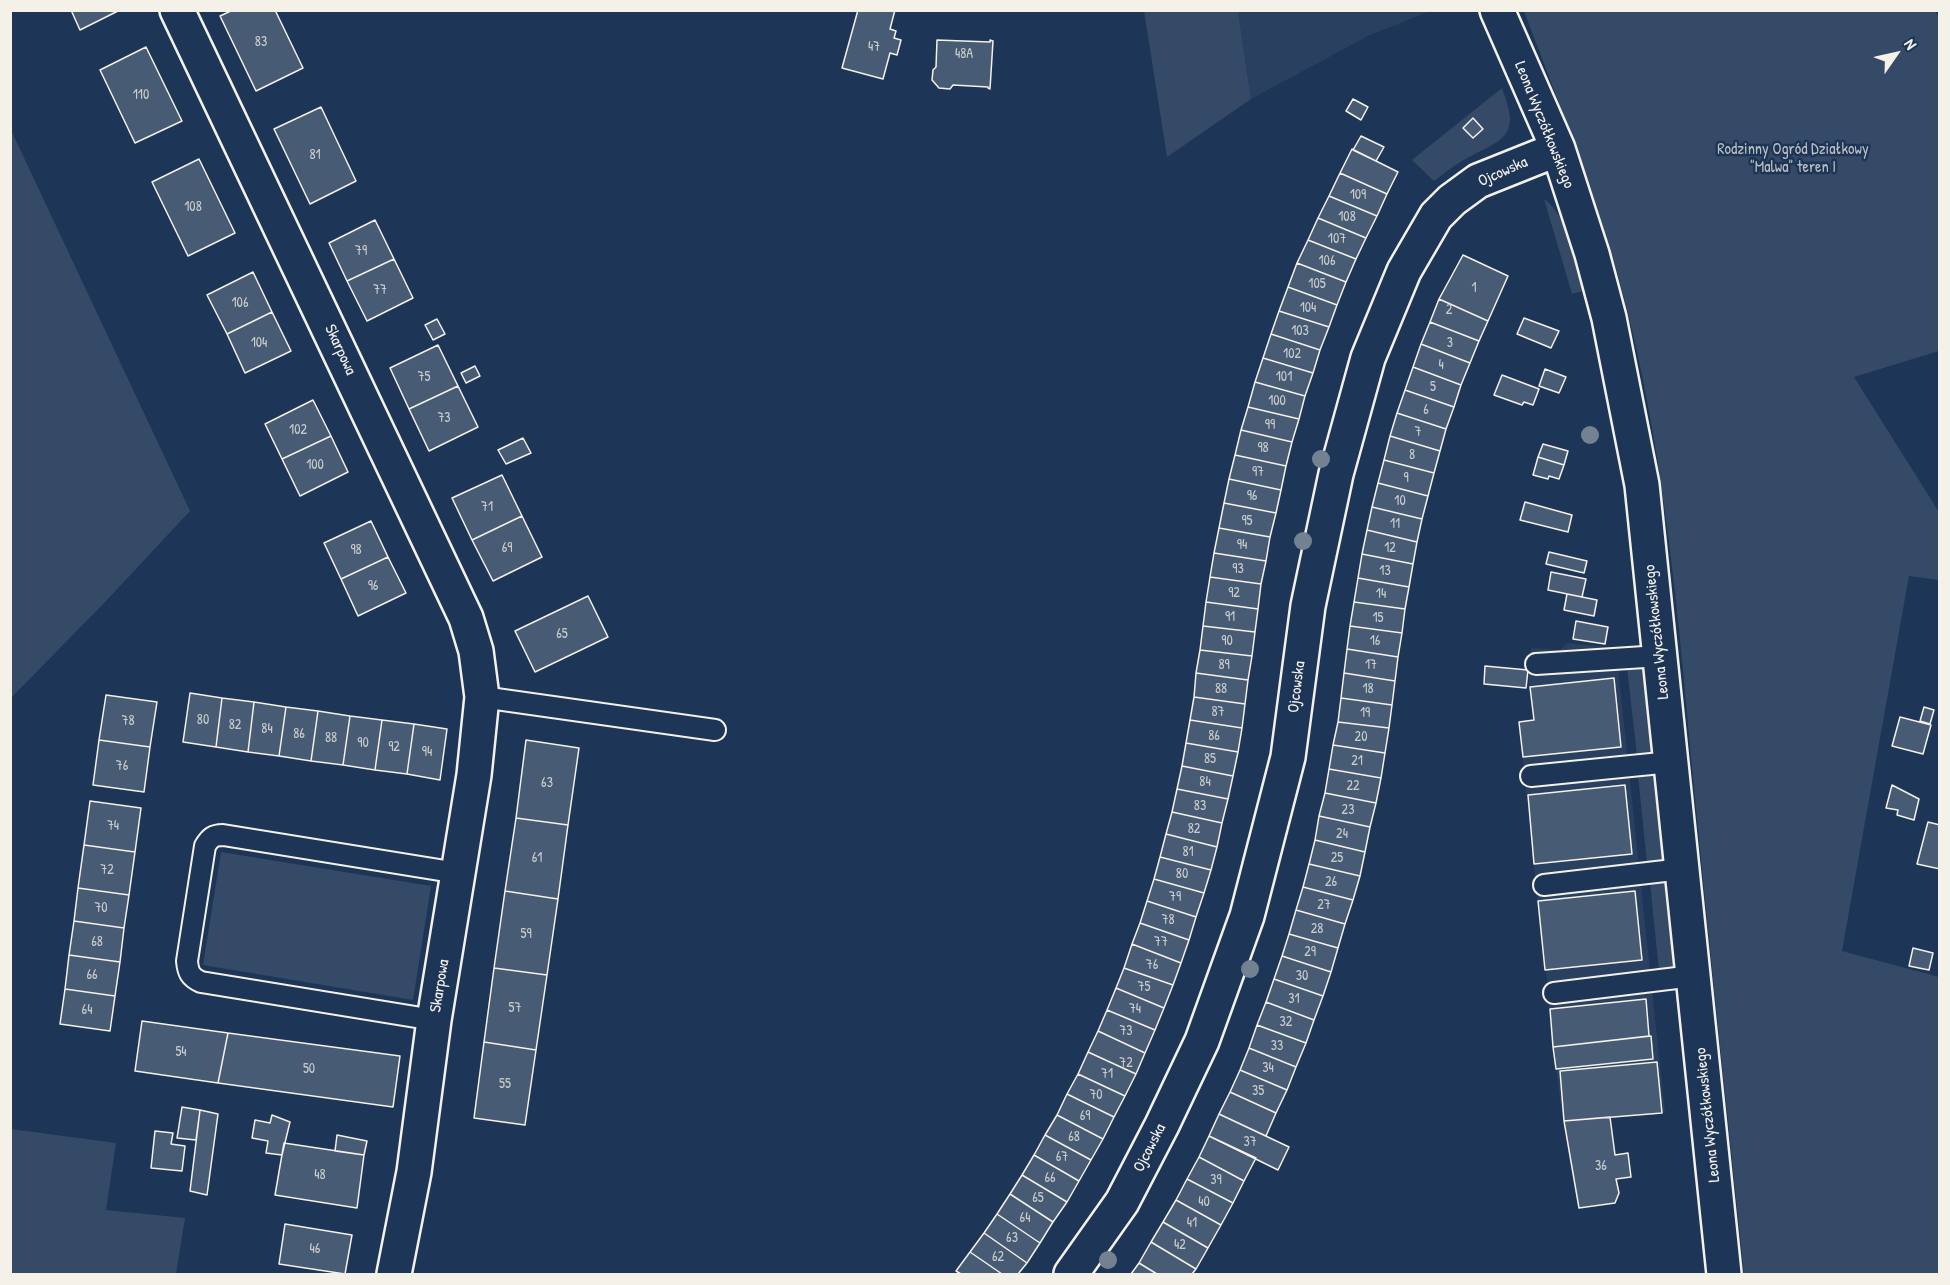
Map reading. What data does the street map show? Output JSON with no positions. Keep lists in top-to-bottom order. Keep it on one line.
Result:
{"streets":{"street":["Leona Wyczółkowskiego","Ojcowska","Skarpowa"]},"crossings":[["Leona Wyczółkowskiego","Ojcowska"]],"parks":["Rodzinny Ogród Działkowy \"Malwa\" teren I"],"house_numbers":["83","47","48A","110","81","109","108","108","107","79","106","105","1","77","106","104","2","103","104","3","102","4","75","101","5","100","6","73","99","102","7","98","8","100","97","9","96","10","71","95","11","94","69","12","98","93","13","96","92","14","91","15","65","90","16","89","17","88","18","87","19","80","78","82","84","86","86","20","88","90","92","94","85","21","76","84","63","22","83","23","74","82","24","81","61","25","72","80","26","79","27","70","78","28","59","68","77","29","76","66","30","75","31","57","74","64","32","73","33","54","72","34","50","71","55","35","70","69","68","37","67","36","48","66","39","65","40","64","41","63","42","46","62"],"north":"top right"}
